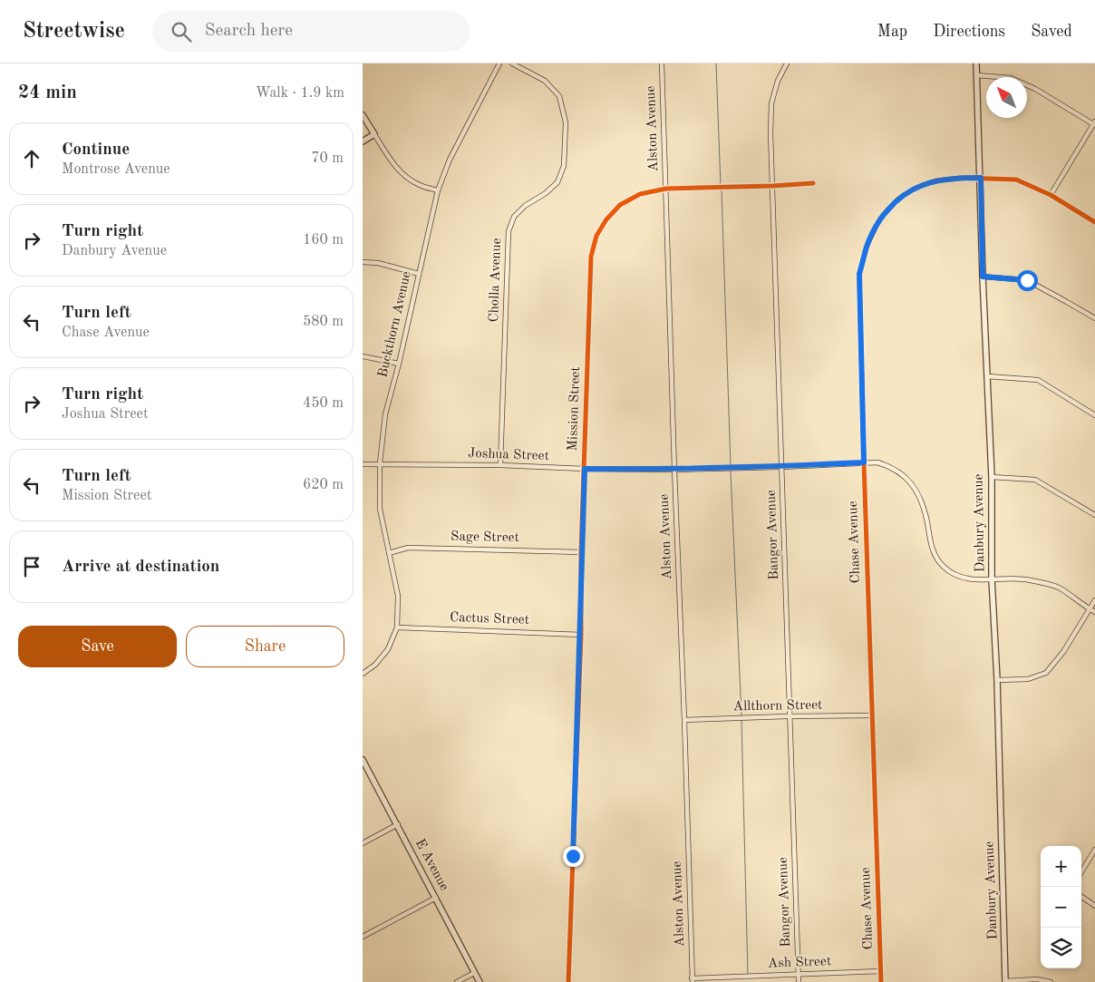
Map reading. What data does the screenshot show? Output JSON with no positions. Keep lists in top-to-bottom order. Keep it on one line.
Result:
{"streets":{"street":["Alston Avenue","Cholla Avenue","Buckthorn Avenue","Mission Street","Joshua Street","Danbury Avenue","Bangor Avenue","Sage Street","Chase Avenue","Cactus Street","Allthorn Street","E Avenue","Ash Street"]},"crossings":[["Alston Avenue","Mission Street"],["Alston Avenue","Joshua Street"],["Alston Avenue","Allthorn Street"],["Alston Avenue","Ash Street"],["Cholla Avenue","Joshua Street"],["Buckthorn Avenue","Joshua Street"],["Buckthorn Avenue","Sage Street"],["Buckthorn Avenue","Cactus Street"],["Mission Street","Joshua Street"],["Mission Street","Bangor Avenue"],["Mission Street","Sage Street"],["Mission Street","Cactus Street"],["Joshua Street","Danbury Avenue"],["Joshua Street","Bangor Avenue"],["Joshua Street","Chase Avenue"],["Danbury Avenue","Chase Avenue"],["Bangor Avenue","Allthorn Street"],["Bangor Avenue","Ash Street"],["Chase Avenue","Allthorn Street"],["Chase Avenue","Ash Street"]],"north":"top left","page":{"header":"Streetwise","search":"Search here","nav":["Map","Directions","Saved"],"heading":["24 min","Walk · 1.9 km"],"list":[["Continue","Montrose Avenue","70 m"],["Turn right","Danbury Avenue","160 m"],["Turn left","Chase Avenue","580 m"],["Turn right","Joshua Street","450 m"],["Turn left","Mission Street","620 m"],"Arrive at destination"],"buttons":["Save","Share"],"map_buttons":["+","−"]}}
